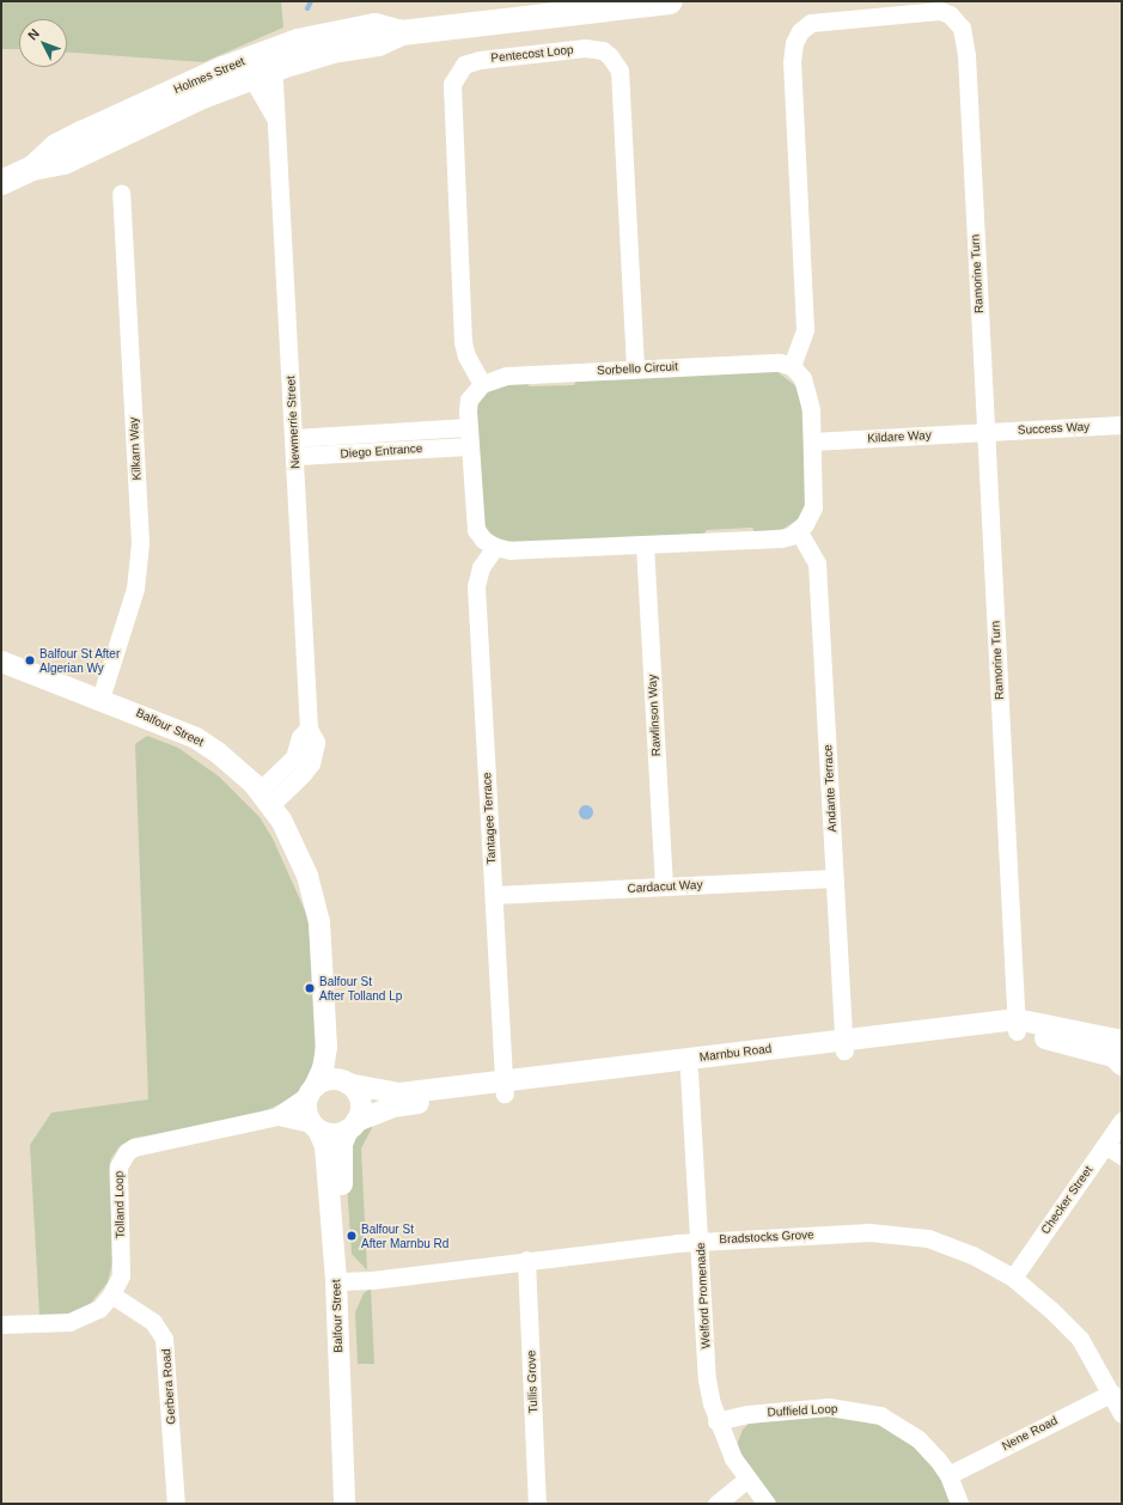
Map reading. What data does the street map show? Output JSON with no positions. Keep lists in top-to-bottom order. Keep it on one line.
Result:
{"streets":{"main road":["Holmes Street"],"street":["Pentecost Loop","Ramorine Turn","Sorbello Circuit","Newmerrie Street","Success Way","Kildare Way","Kilkarn Way","Diego Entrance","Rawlinson Way","Balfour Street","Andante Terrace","Tantagee Terrace","Cardacut Way","Marnbu Road","Checker Street","Tolland Loop","Bradstocks Grove","Welford Promenade","Tullis Grove","Gerbera Road","Duffield Loop","Nene Road"]},"crossings":[["Pentecost Loop","Sorbello Circuit"],["Holmes Street","Newmerrie Street"],["Ramorine Turn","Sorbello Circuit"],["Ramorine Turn","Success Way"],["Ramorine Turn","Kildare Way"],["Ramorine Turn","Marnbu Road"],["Newmerrie Street","Diego Entrance"],["Newmerrie Street","Balfour Street"],["Success Way","Kildare Way"],["Kilkarn Way","Balfour Street"],["Rawlinson Way","Cardacut Way"],["Balfour Street","Marnbu Road"],["Balfour Street","Tolland Loop"],["Balfour Street","Bradstocks Grove"],["Andante Terrace","Cardacut Way"],["Andante Terrace","Marnbu Road"],["Tantagee Terrace","Cardacut Way"],["Tantagee Terrace","Marnbu Road"],["Marnbu Road","Tolland Loop"],["Marnbu Road","Welford Promenade"],["Checker Street","Bradstocks Grove"],["Tolland Loop","Gerbera Road"],["Bradstocks Grove","Welford Promenade"],["Bradstocks Grove","Tullis Grove"],["Bradstocks Grove","Nene Road"],["Welford Promenade","Duffield Loop"],["Duffield Loop","Nene Road"]],"places":["Balfour St After Algerian Wy","Balfour St After Tolland Lp","Balfour St After Marnbu Rd"],"north":"top left"}
